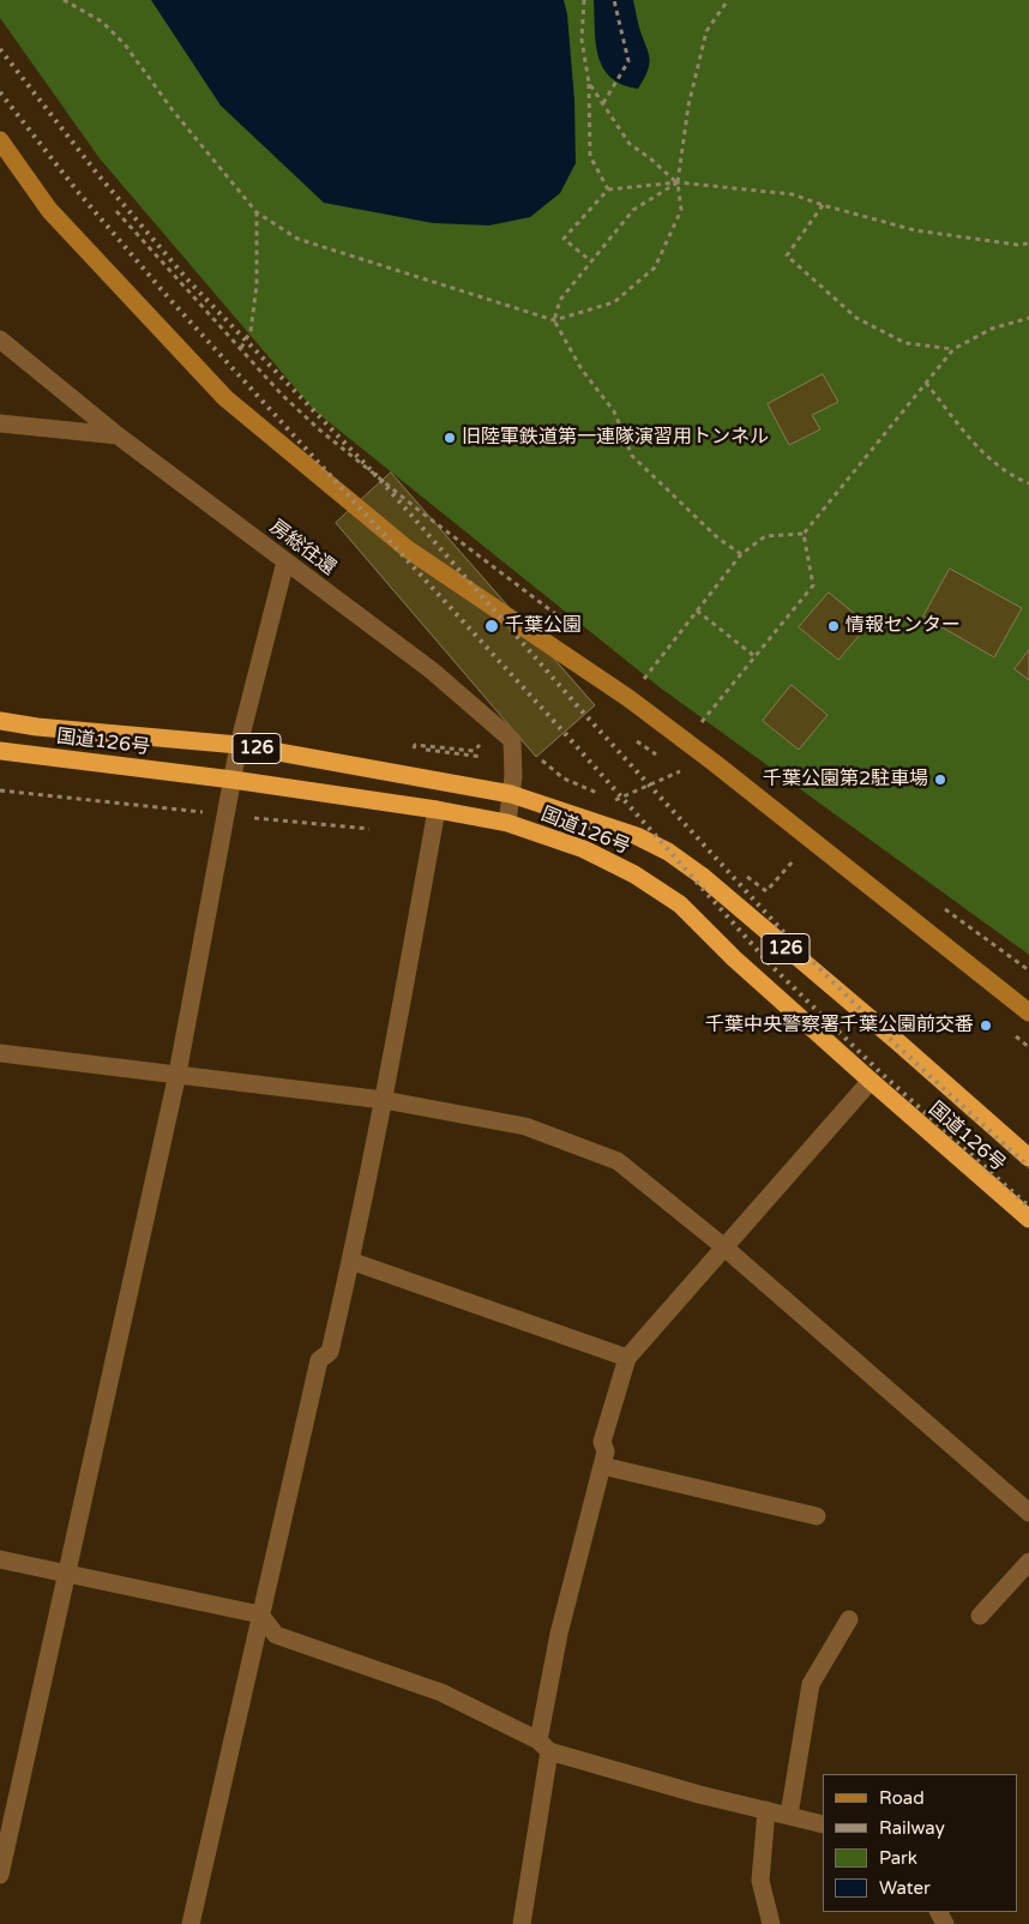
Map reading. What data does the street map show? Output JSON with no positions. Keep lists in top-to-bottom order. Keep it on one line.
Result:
{"streets":{"highway":["国道126号","126"],"street":["房総往還"]},"crossings":[["房総往還","国道126号"]],"places":["旧陸軍鉄道第一連隊演習用トンネル","千葉公園","情報センター","千葉公園第2駐車場","千葉中央警察署千葉公園前交番"],"legend":["Road","Railway","Park","Water"]}
